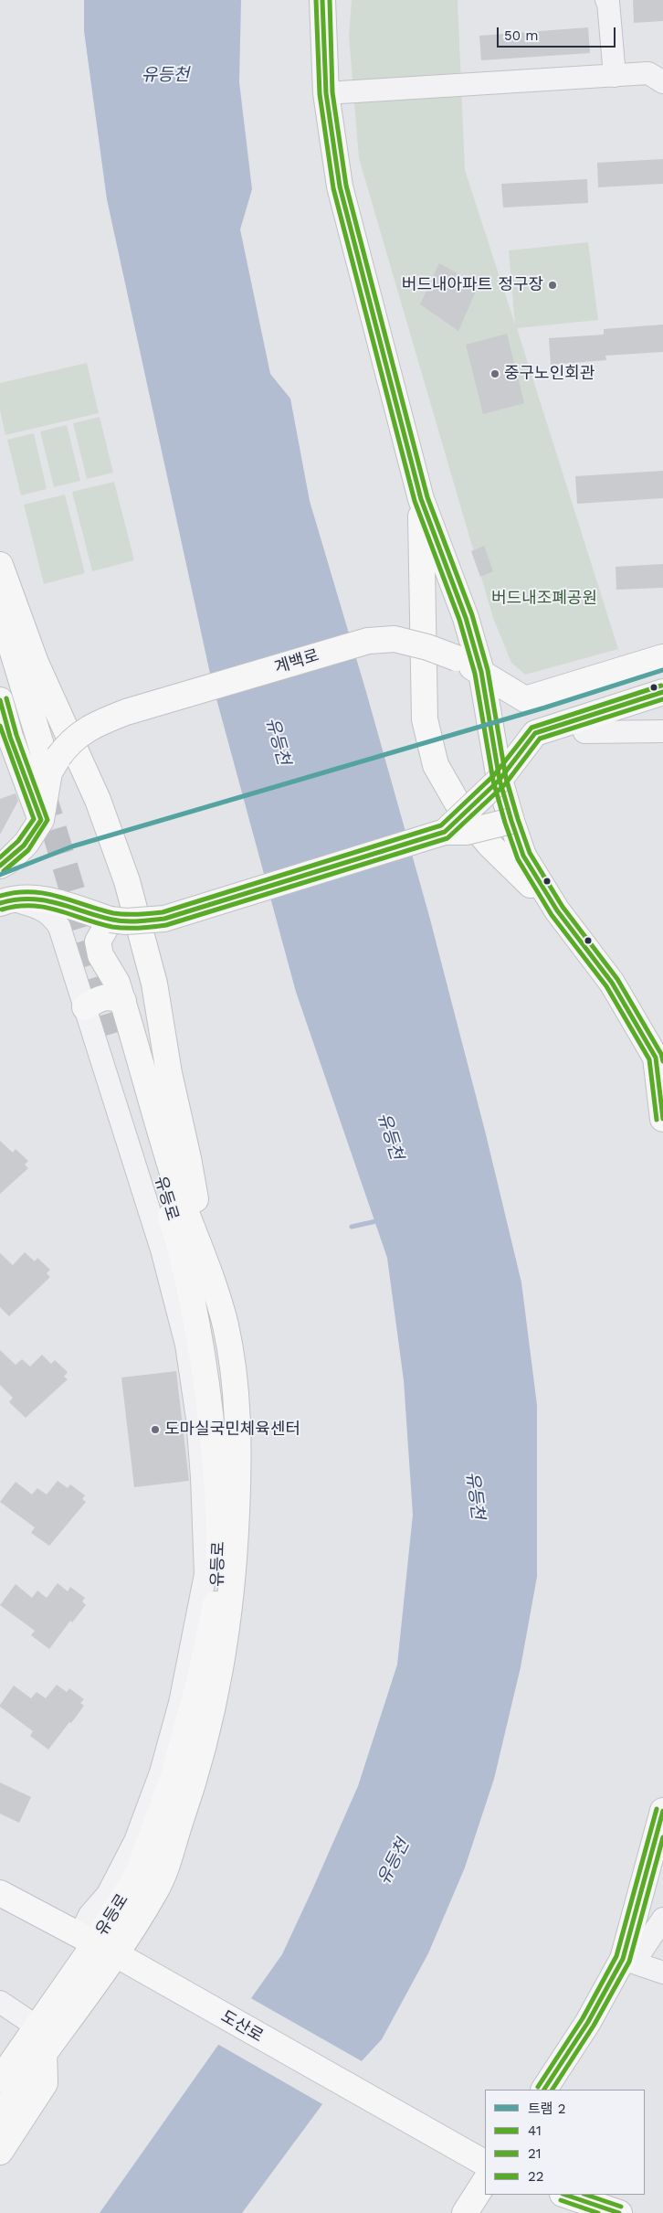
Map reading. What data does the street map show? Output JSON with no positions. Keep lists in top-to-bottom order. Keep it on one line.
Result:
{"streets":{"main road":["계백로","유등로","도산로"]},"crossings":[["유등로","도산로"]],"water":["유등천"],"parks":["버드내조폐공원"],"places":["버드내아파트 정구장","중구노인회관","도마실국민체육센터"],"lines":["transit line 41","transit line 21","transit line 22","tram line 2"],"legend":["트램 2","41","21","22"],"scale_bar":"50 m"}
